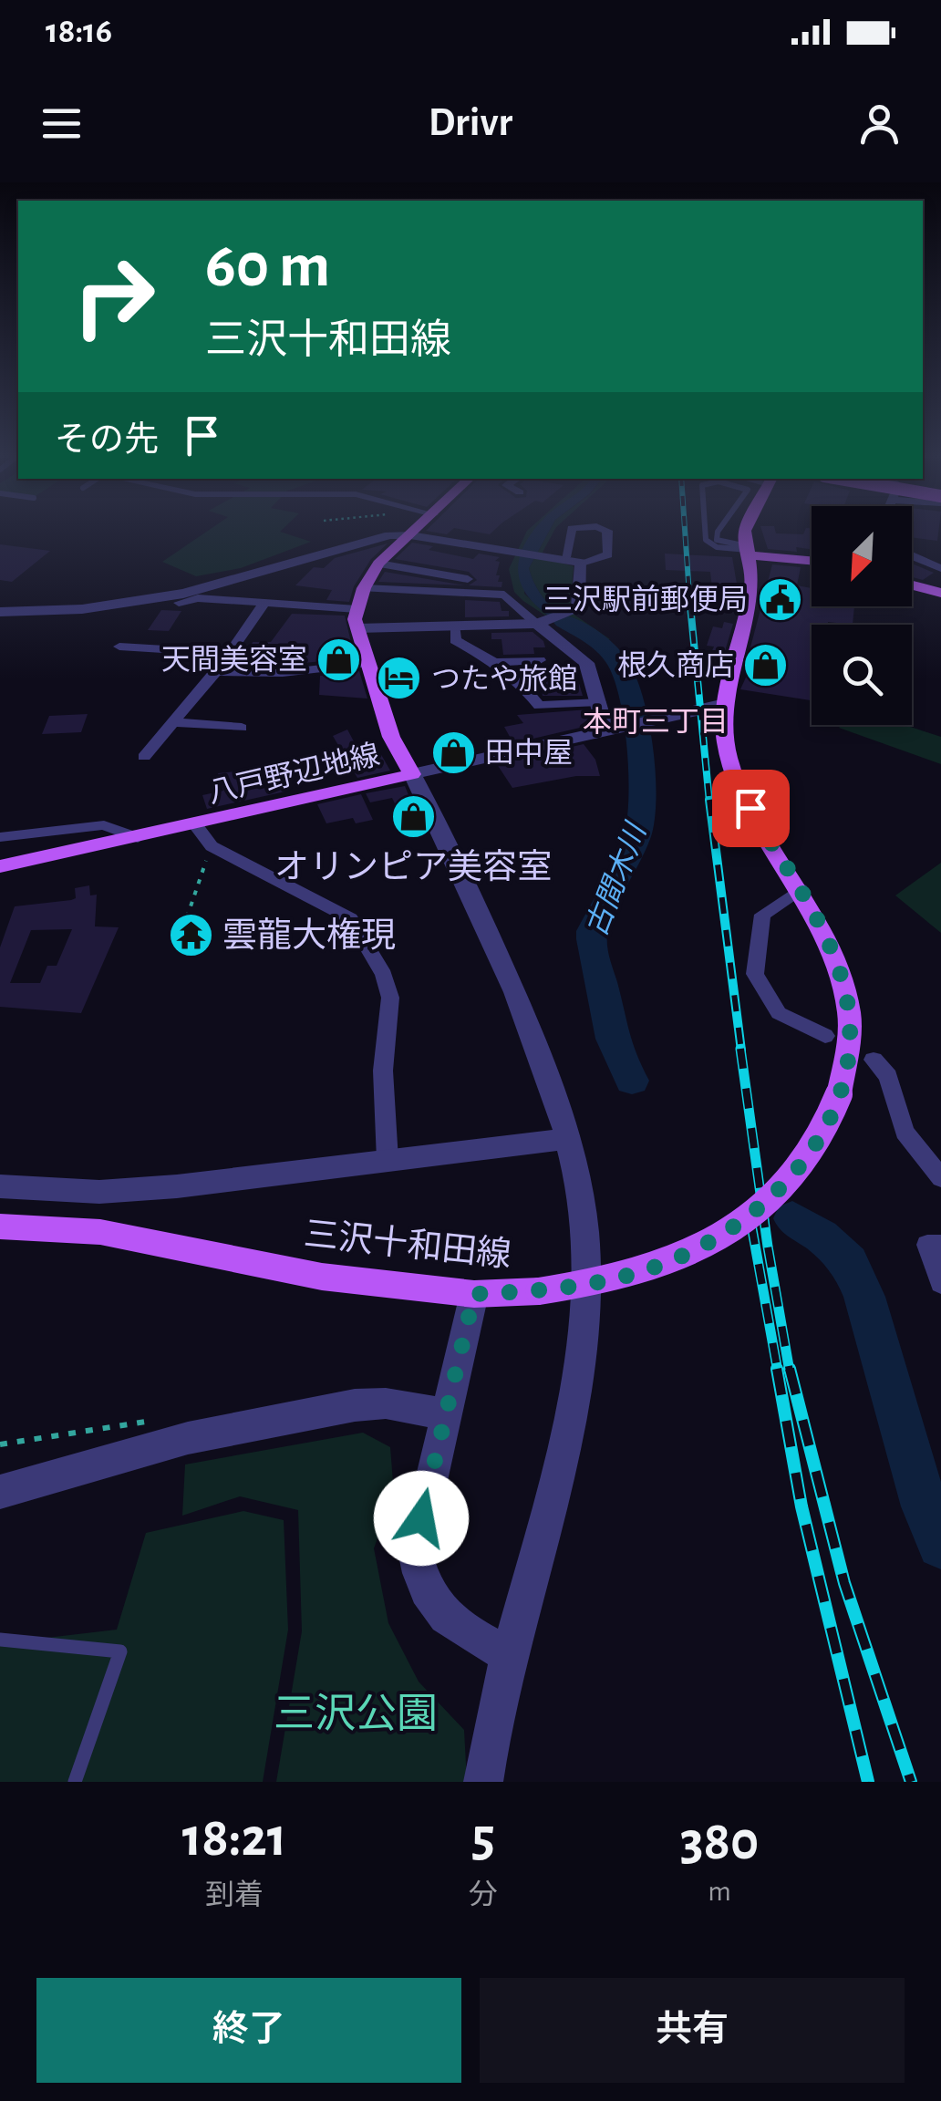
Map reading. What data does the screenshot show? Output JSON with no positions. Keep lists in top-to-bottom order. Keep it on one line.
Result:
{"streets":{"main road":["八戸野辺地線","三沢十和田線"]},"districts":["本町三丁目"],"water":["古間木川"],"parks":["三沢公園"],"places":{"public building":["三沢駅前郵便局"],"shop":["天間美容室","根久商店","田中屋","オリンピア美容室"],"hotel":["つたや旅館"],"temple":["雲龍大権現"]},"north":"bottom left","page":{"status":"18:16","header":"Drivr","turn":["60 m","三沢十和田線"],"then":"その先","eta":["18:21","到着","5","分","380","m"],"buttons":["終了","共有"]}}
